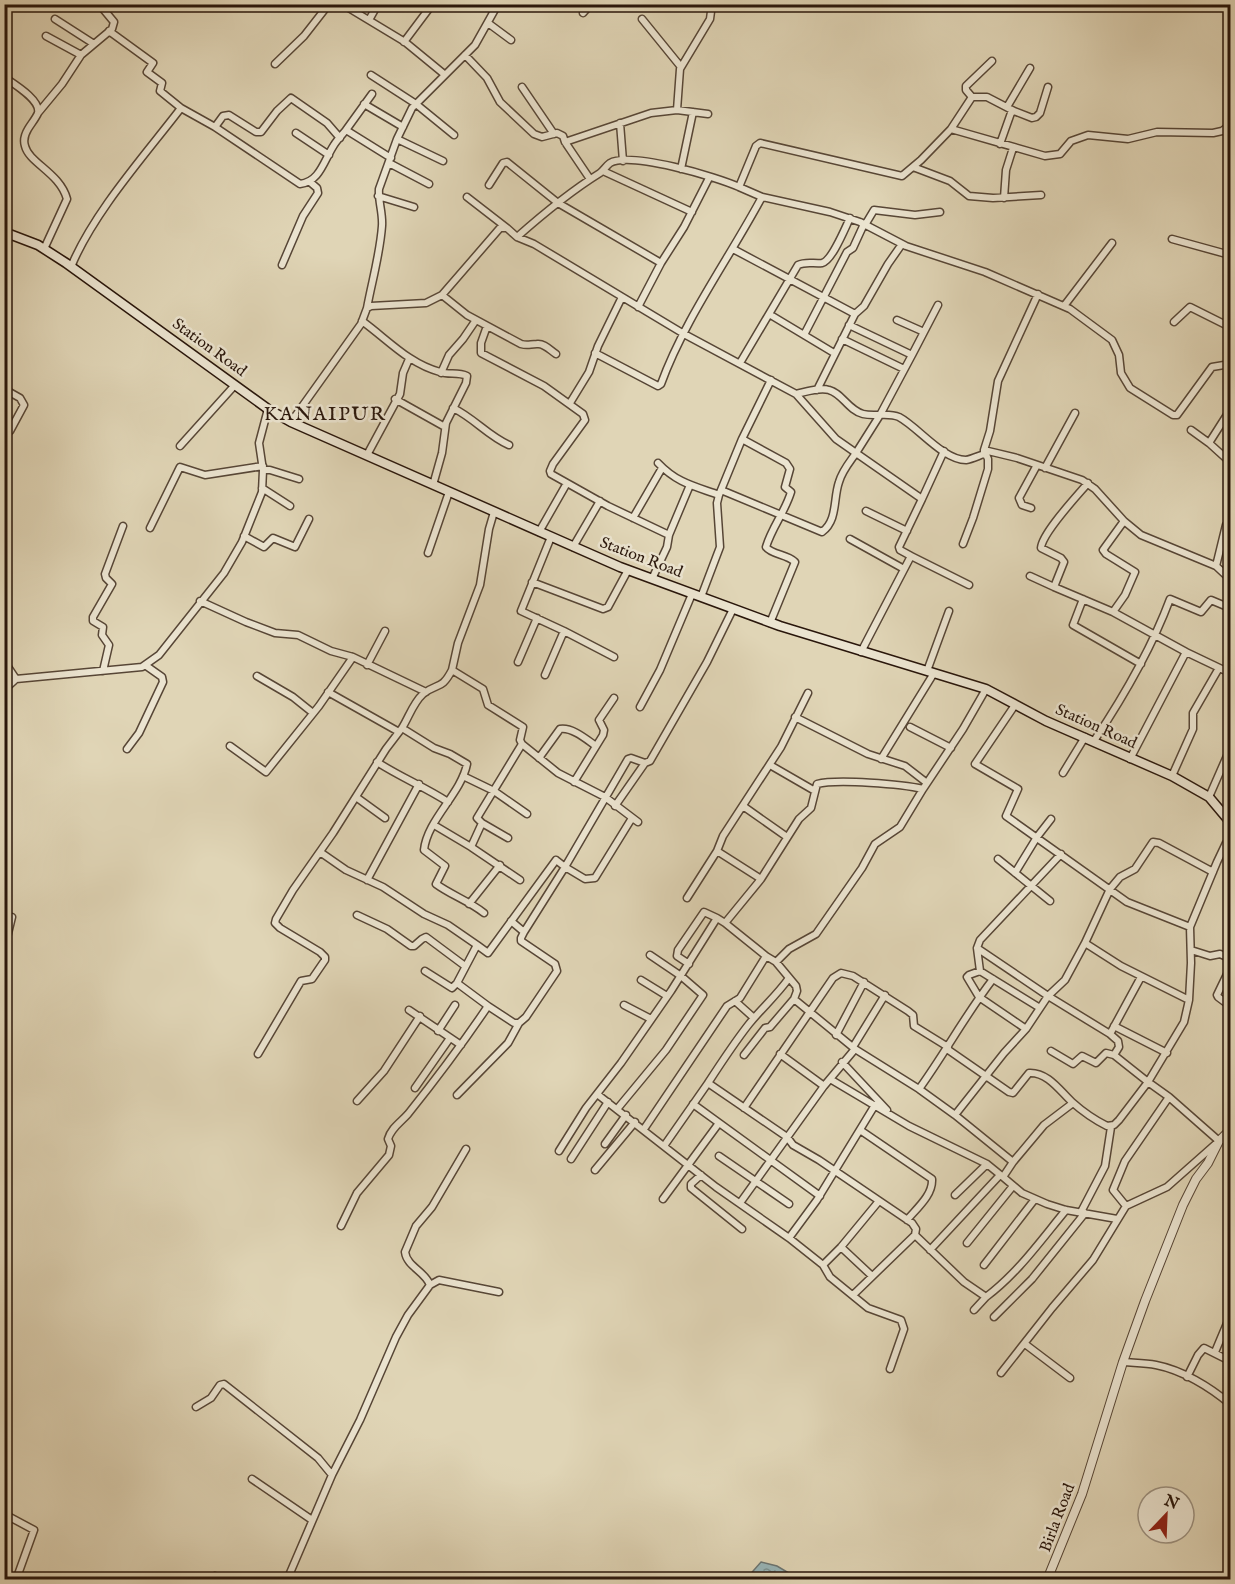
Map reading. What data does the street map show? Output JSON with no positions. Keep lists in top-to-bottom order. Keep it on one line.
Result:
{"streets":{"main road":["Station Road"],"street":["Birla Road"]},"districts":["KANAIPUR"],"north":"top right"}
